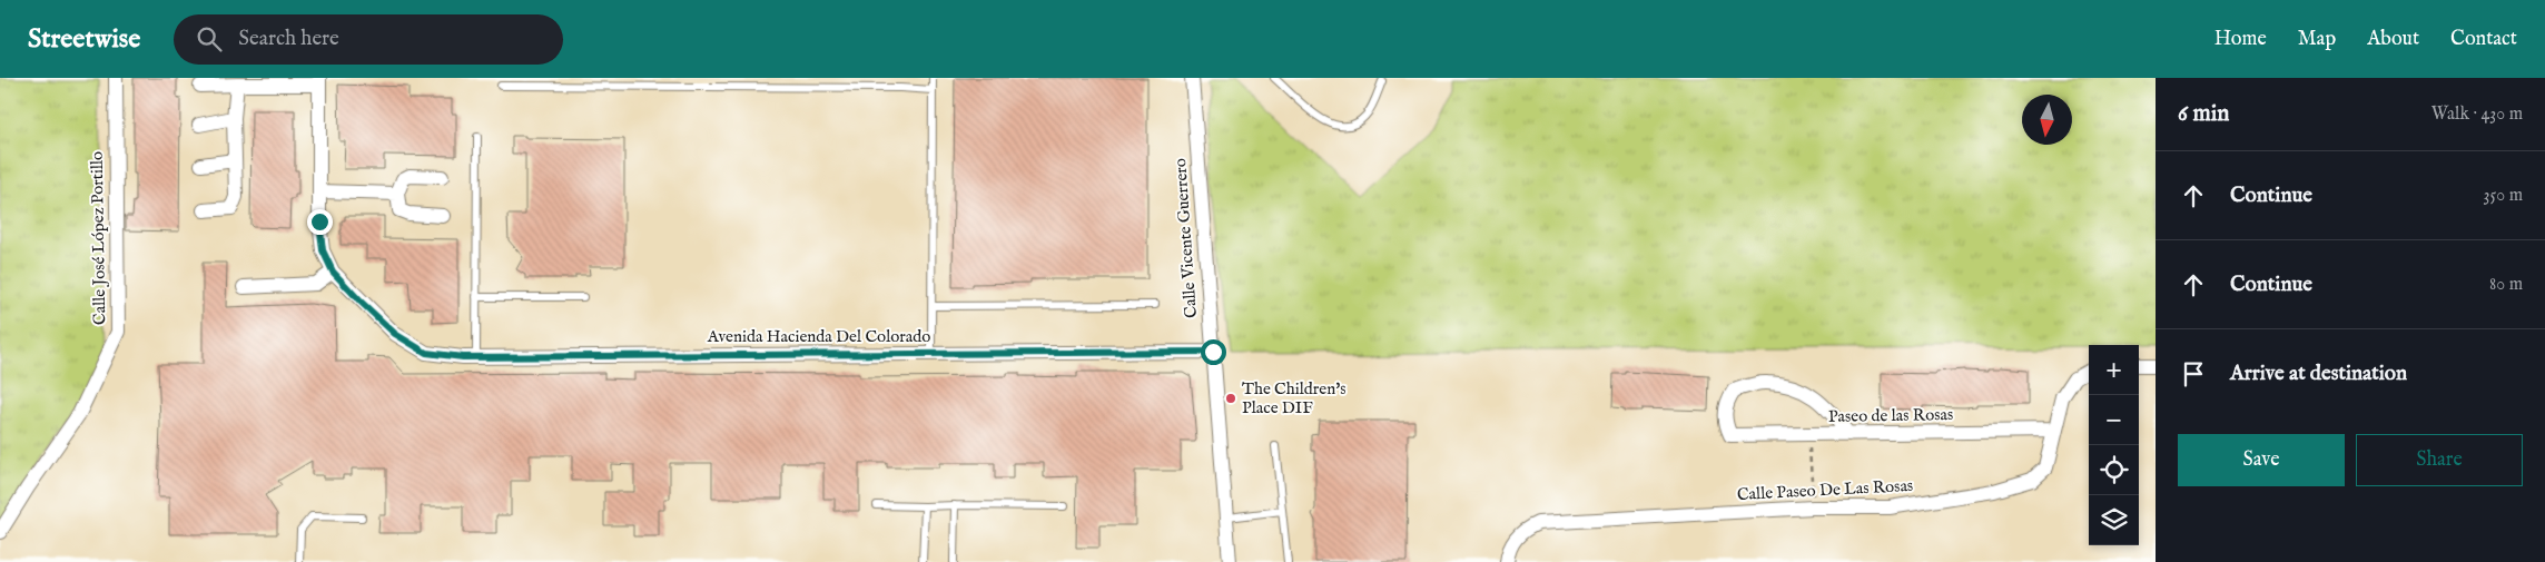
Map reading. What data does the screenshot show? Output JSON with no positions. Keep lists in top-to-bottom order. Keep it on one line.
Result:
{"streets":{"street":["Calle José López Portillo","Calle Vicente Guerrero","Avenida Hacienda Del Colorado","Paseo de las Rosas","Calle Paseo De Las Rosas"]},"crossings":[["Calle Vicente Guerrero","Avenida Hacienda Del Colorado"],["Paseo de las Rosas","Calle Paseo De Las Rosas"]],"places":["The Children's Place DIF"],"north":"bottom","page":{"header":"Streetwise","search":"Search here","nav":["Home","Map","About","Contact"],"heading":["6 min","Walk · 430 m"],"list":[["Continue","350 m"],["Continue","80 m"],"Arrive at destination"],"map_buttons":["+","−"],"buttons":["Save","Share"]}}
